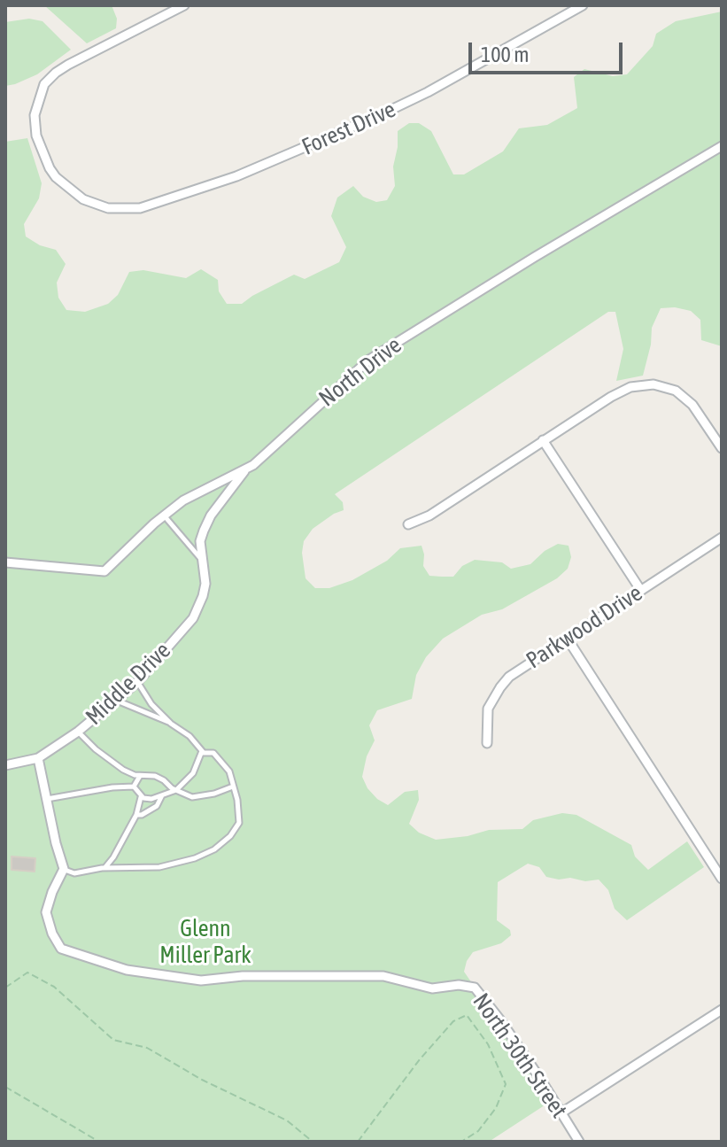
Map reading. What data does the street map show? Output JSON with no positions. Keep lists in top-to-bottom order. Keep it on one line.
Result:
{"streets":{"street":["Forest Drive","North Drive","Parkwood Drive","Middle Drive","North 30th Street"]},"crossings":[["North Drive","Middle Drive"]],"parks":["Glenn Miller Park"],"scale_bar":"100 m"}
